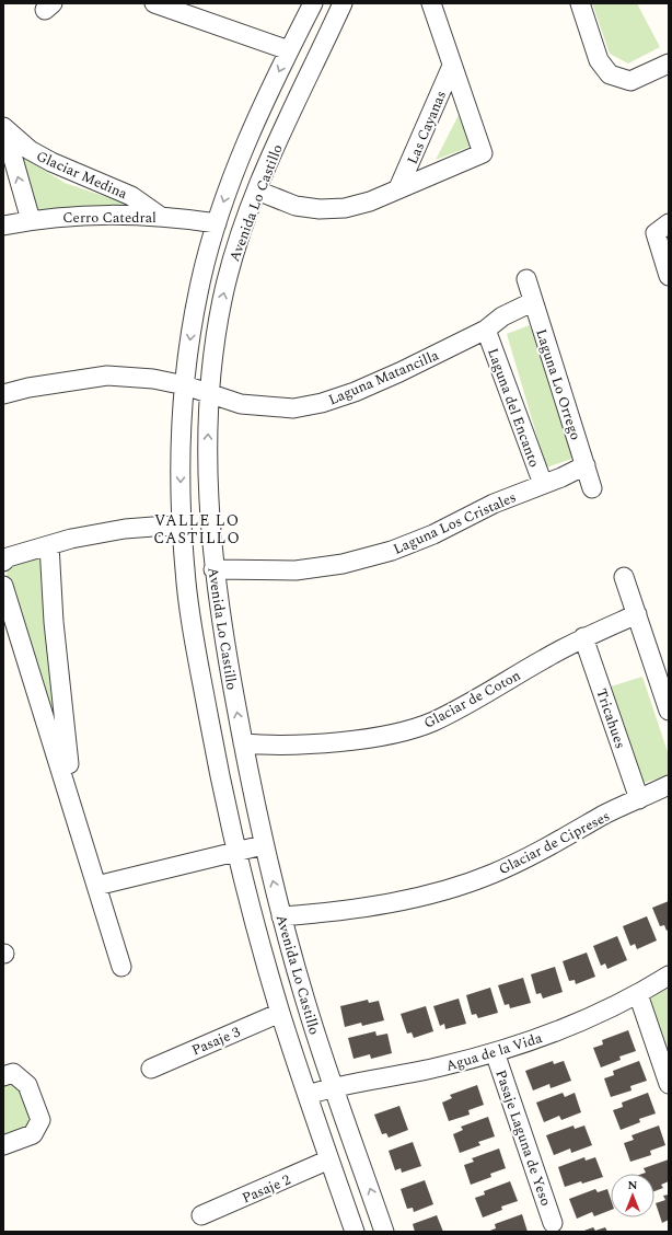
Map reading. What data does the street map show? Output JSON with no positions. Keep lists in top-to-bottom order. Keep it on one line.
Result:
{"streets":{"street":["Las Cayanas","Glaciar Medina","Avenida Lo Castillo","Cerro Catedral","Laguna Matancilla","Laguna Lo Orrego","Laguna del Encanto","Laguna Los Cristales","Glaciar de Coton","Tricahues","Glaciar de Cipreses","Pasaje 3","Agua de la Vida","Pasaje Laguna de Yeso","Pasaje 2"]},"crossings":[["Las Cayanas","Avenida Lo Castillo"],["Glaciar Medina","Cerro Catedral"],["Avenida Lo Castillo","Cerro Catedral"],["Avenida Lo Castillo","Laguna Matancilla"],["Avenida Lo Castillo","Laguna Los Cristales"],["Avenida Lo Castillo","Glaciar de Coton"],["Avenida Lo Castillo","Glaciar de Cipreses"],["Avenida Lo Castillo","Pasaje 3"],["Avenida Lo Castillo","Agua de la Vida"],["Avenida Lo Castillo","Pasaje 2"],["Laguna Matancilla","Laguna Lo Orrego"],["Laguna Matancilla","Laguna del Encanto"],["Laguna Lo Orrego","Laguna Los Cristales"],["Laguna del Encanto","Laguna Los Cristales"],["Glaciar de Coton","Tricahues"],["Tricahues","Glaciar de Cipreses"],["Agua de la Vida","Pasaje Laguna de Yeso"]],"districts":["VALLE LO CASTILLO"],"north":"top"}
